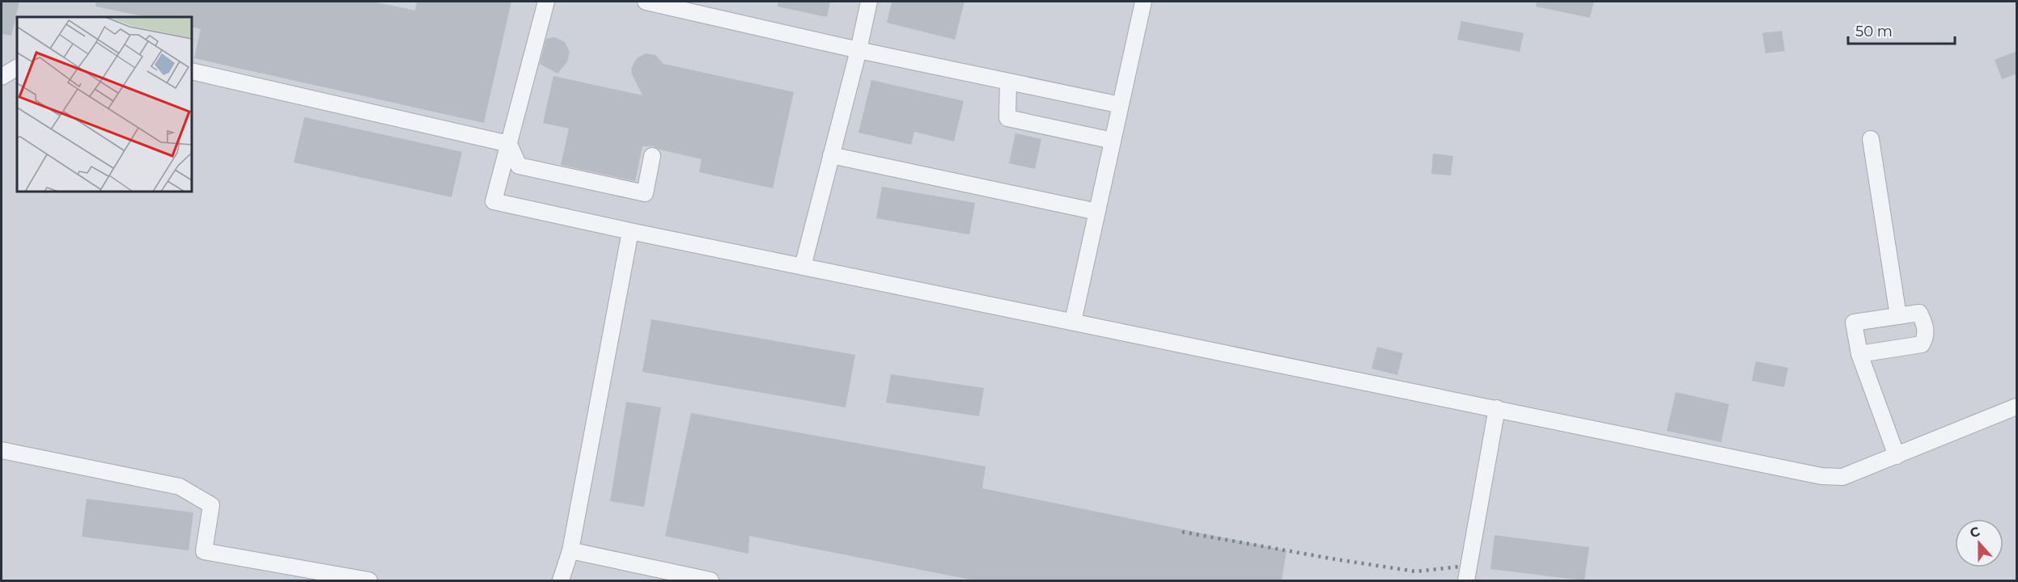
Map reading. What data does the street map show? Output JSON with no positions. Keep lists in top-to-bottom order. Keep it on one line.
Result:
{"scale_bar":"50 m","north":"top"}
